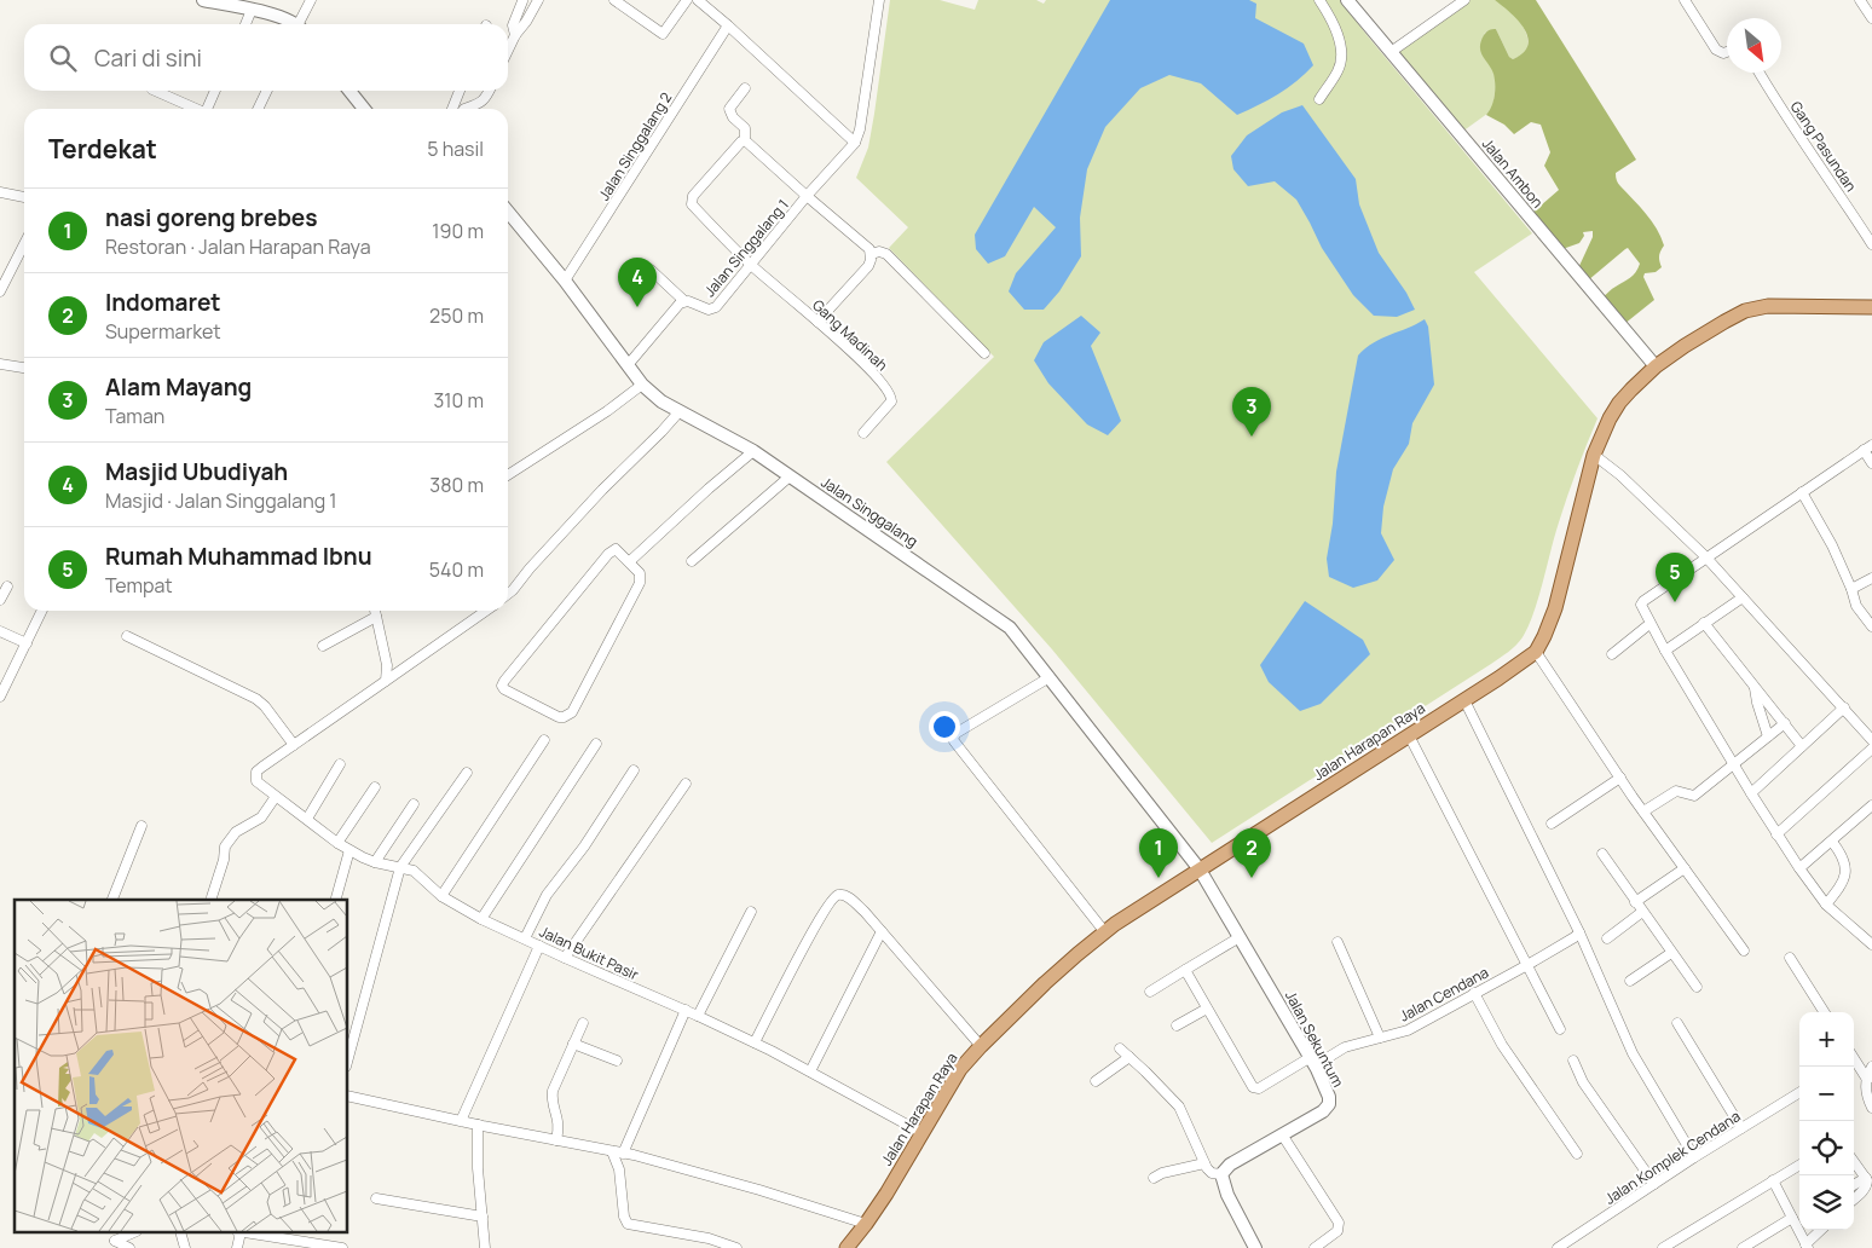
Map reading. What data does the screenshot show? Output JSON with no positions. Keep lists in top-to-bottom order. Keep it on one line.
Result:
{"streets":{"main road":["Jalan Ambon","Jalan Singgalang","Jalan Harapan Raya","Jalan Sekuntum"],"street":["Jalan Singgalang 2","Gang Pasundan","Jalan Singgalang 1","Gang Madinah","Jalan Bukit Pasir","Jalan Cendana","Jalan Komplek Cendana"]},"crossings":[["Jalan Singgalang 2","Jalan Singgalang"],["Jalan Singgalang 1","Gang Madinah"],["Jalan Singgalang 1","Jalan Singgalang"],["Jalan Singgalang","Jalan Harapan Raya"],["Jalan Singgalang","Jalan Sekuntum"],["Jalan Harapan Raya","Jalan Bukit Pasir"],["Jalan Harapan Raya","Jalan Sekuntum"],["Jalan Cendana","Jalan Sekuntum"]],"north":"bottom right","page":{"search":"Cari di sini","heading":["Terdekat","5 hasil"],"list":[{"mark":"1","name":"nasi goreng brebes","note":"Restoran · Jalan Harapan Raya","value":"190 m"},{"mark":"2","name":"Indomaret","note":"Supermarket","value":"250 m"},{"mark":"3","name":"Alam Mayang","note":"Taman","value":"310 m"},{"mark":"4","name":"Masjid Ubudiyah","note":"Masjid · Jalan Singgalang 1","value":"380 m"},{"mark":"5","name":"Rumah Muhammad Ibnu","note":"Tempat","value":"540 m"}],"pins":["4","3","5","1","2"],"map_buttons":["+","−"]}}
